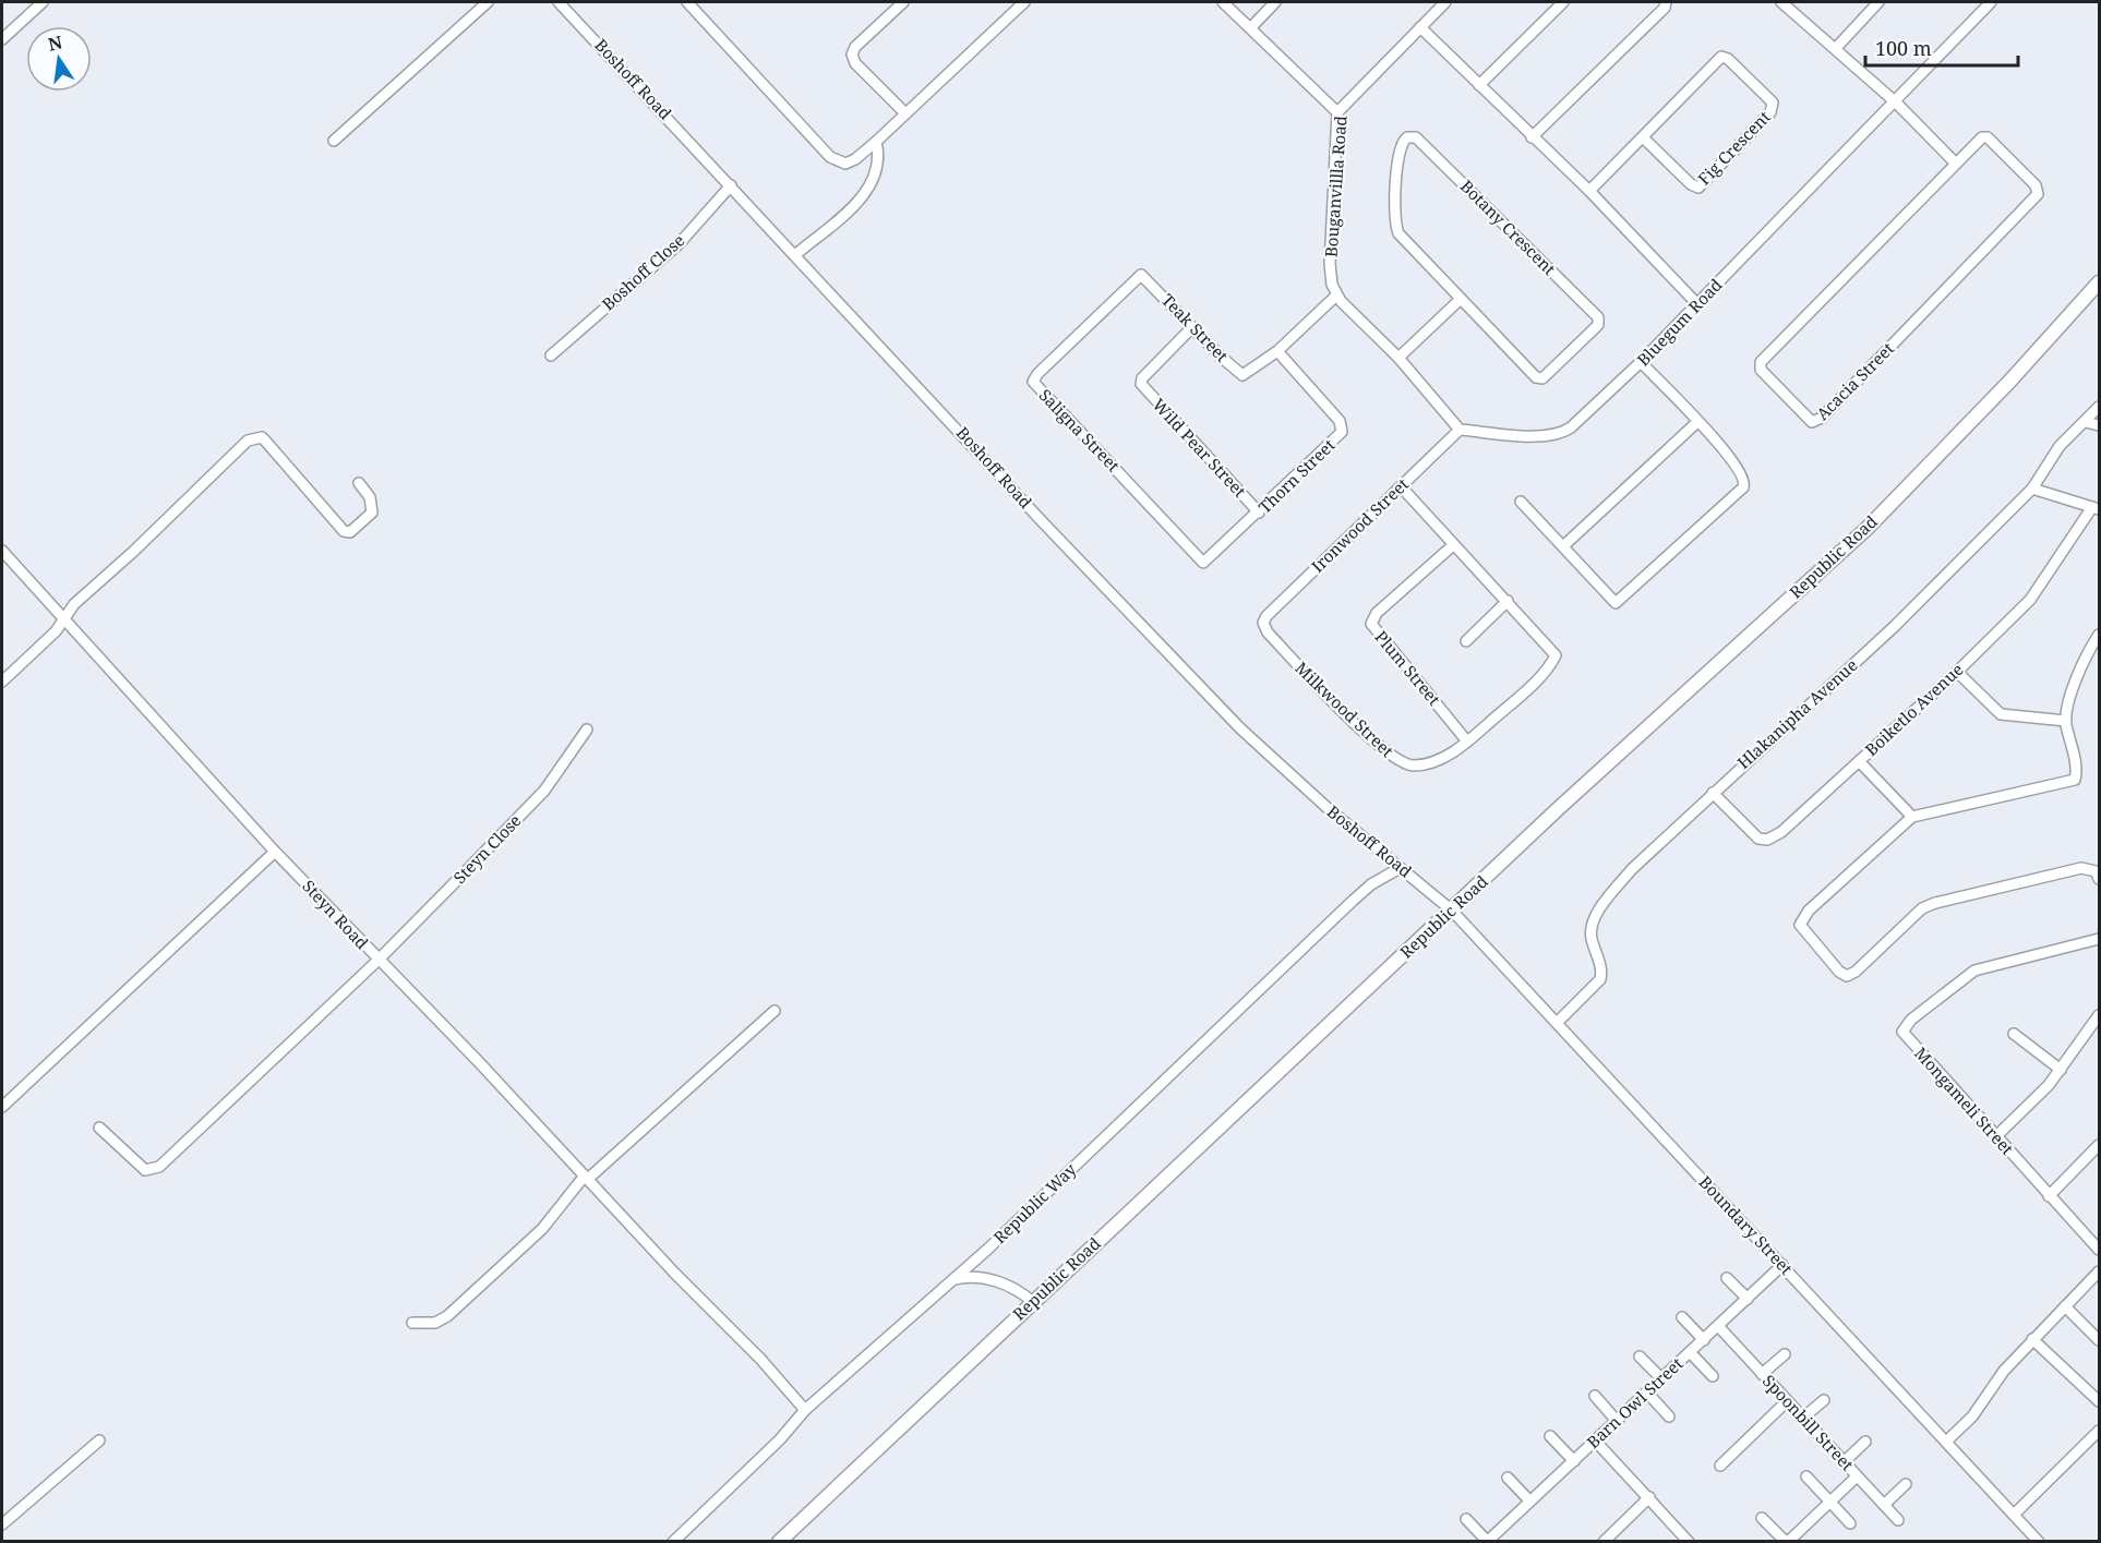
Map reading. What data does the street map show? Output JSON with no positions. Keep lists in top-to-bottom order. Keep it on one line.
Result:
{"streets":{"street":["Boshoff Road","Fig Crescent","Bouganvillla Road","Botany Crescent","Boshoff Close","Bluegum Road","Teak Street","Acacia Street","Saligna Street","Wild Pear Street","Thorn Street","Ironwood Street","Republic Road","Plum Street","Milkwood Street","Boiketlo Avenue","Hlakanipha Avenue","Steyn Close","Steyn Road","Mongameli Street","Republic Way","Boundary Street","Barn Owl Street","Spoonbill Street"]},"crossings":[["Boshoff Road","Boshoff Close"],["Boshoff Road","Republic Road"],["Boshoff Road","Republic Way"],["Boshoff Road","Boundary Street"],["Bouganvillla Road","Teak Street"],["Bluegum Road","Ironwood Street"],["Teak Street","Saligna Street"],["Teak Street","Wild Pear Street"],["Teak Street","Thorn Street"],["Saligna Street","Thorn Street"],["Wild Pear Street","Thorn Street"],["Ironwood Street","Milkwood Street"],["Republic Road","Boundary Street"],["Plum Street","Milkwood Street"],["Boiketlo Avenue","Hlakanipha Avenue"],["Hlakanipha Avenue","Boundary Street"],["Steyn Close","Steyn Road"],["Steyn Road","Republic Way"],["Boundary Street","Barn Owl Street"],["Barn Owl Street","Spoonbill Street"]],"scale_bar":"100 m","north":"top"}
